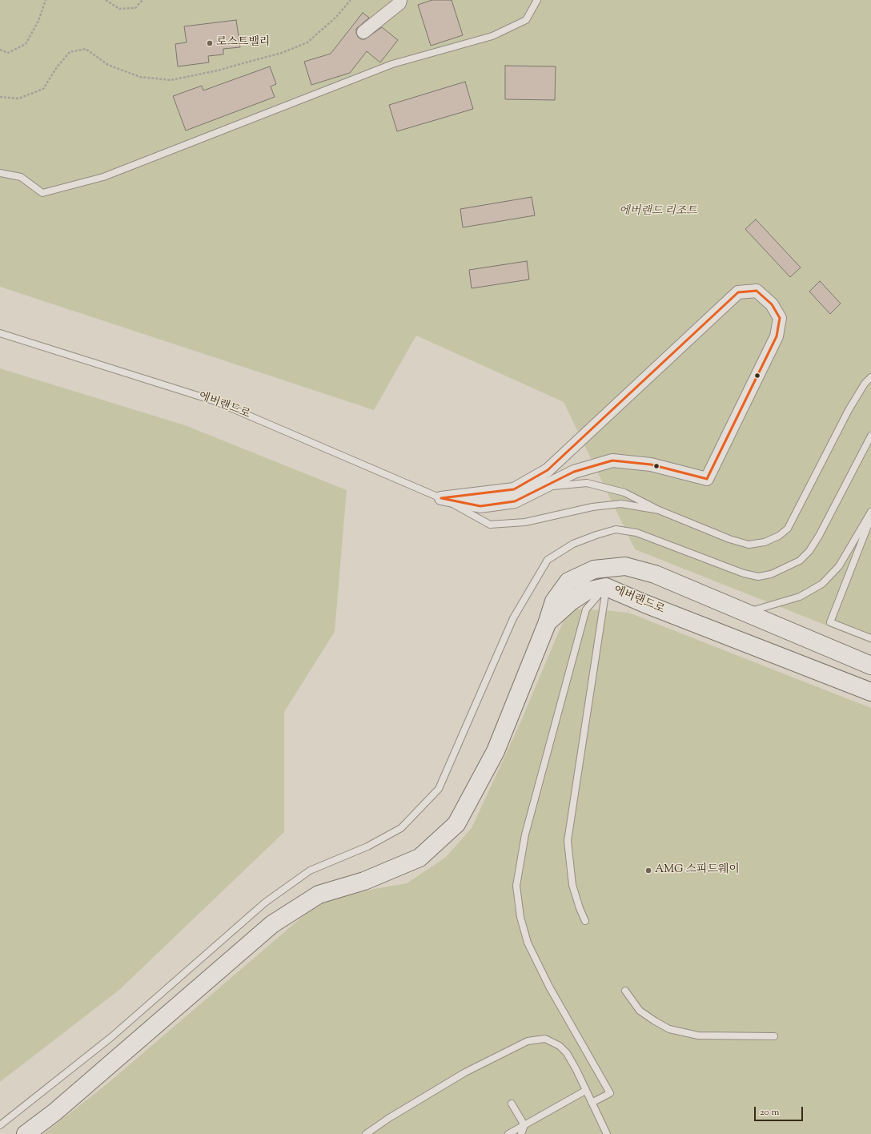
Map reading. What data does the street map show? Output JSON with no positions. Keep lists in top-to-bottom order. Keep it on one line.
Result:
{"streets":{"street":["에버랜드로"]},"parks":["에버랜드 리조트"],"places":["로스트밸리","AMG 스피드웨이"],"scale_bar":"20 m"}
